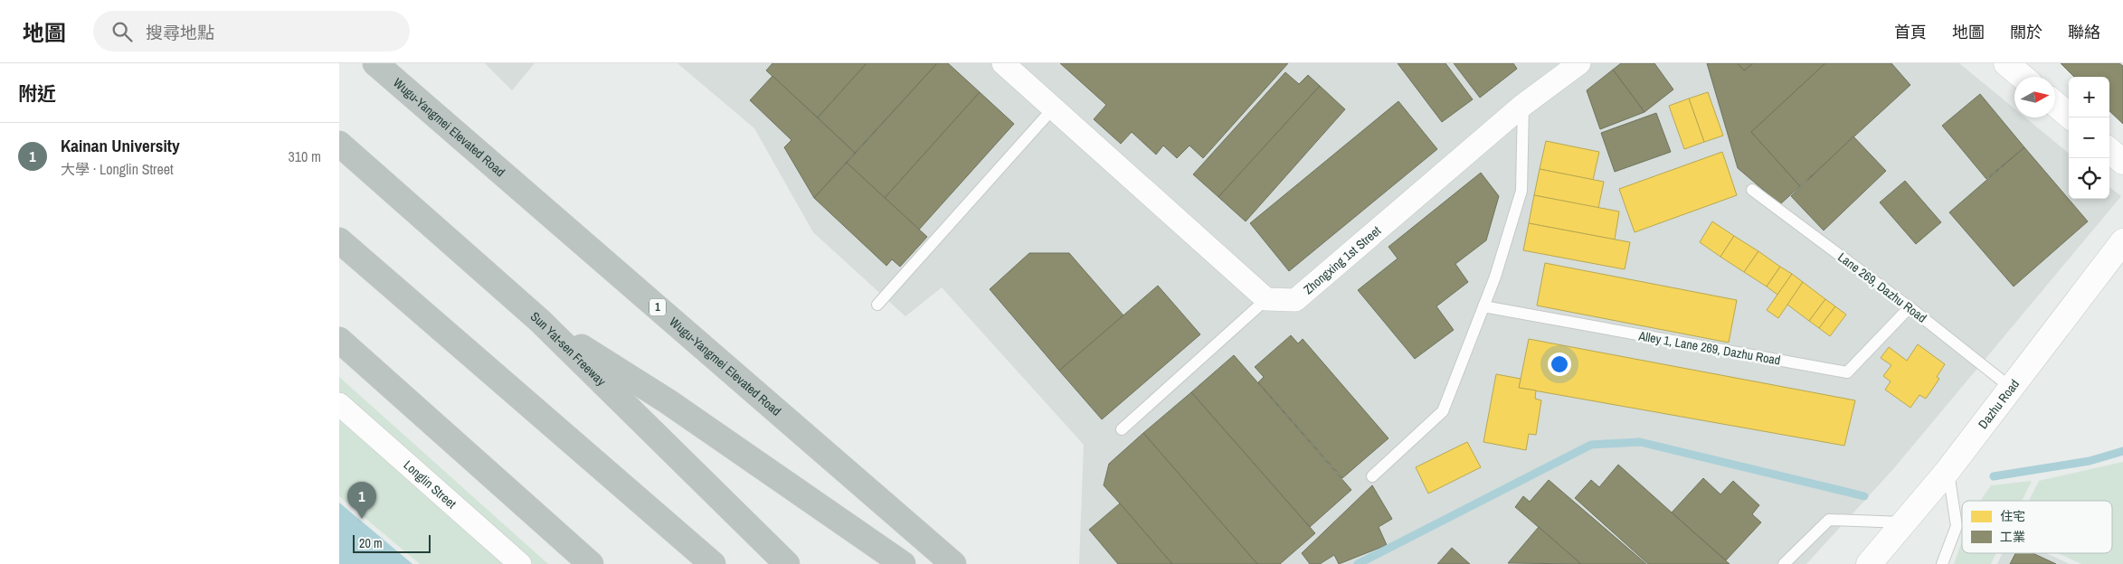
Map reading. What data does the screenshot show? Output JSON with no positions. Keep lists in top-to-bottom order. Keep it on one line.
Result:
{"streets":{"highway":["Wugu-Yangmei Elevated Road","1","Sun Yat-sen Freeway"],"main road":["Dazhu Road"],"street":["Zhongxing 1st Street","Longlin Street"],"lane":["Lane 269, Dazhu Road","Alley 1, Lane 269, Dazhu Road"]},"crossings":[["Lane 269, Dazhu Road","Alley 1, Lane 269, Dazhu Road"],["Lane 269, Dazhu Road","Dazhu Road"]],"legend":["住宅","工業"],"scale_bar":"20 m","north":"right","page":{"header":"地圖","search":"搜尋地點","nav":["首頁","地圖","關於","聯絡"],"heading":"附近","map_buttons":["+","−"],"list":[{"mark":"1","name":"Kainan University","note":"大學 · Longlin Street","value":"310 m"}],"pins":"1","scale":"20 m"}}
